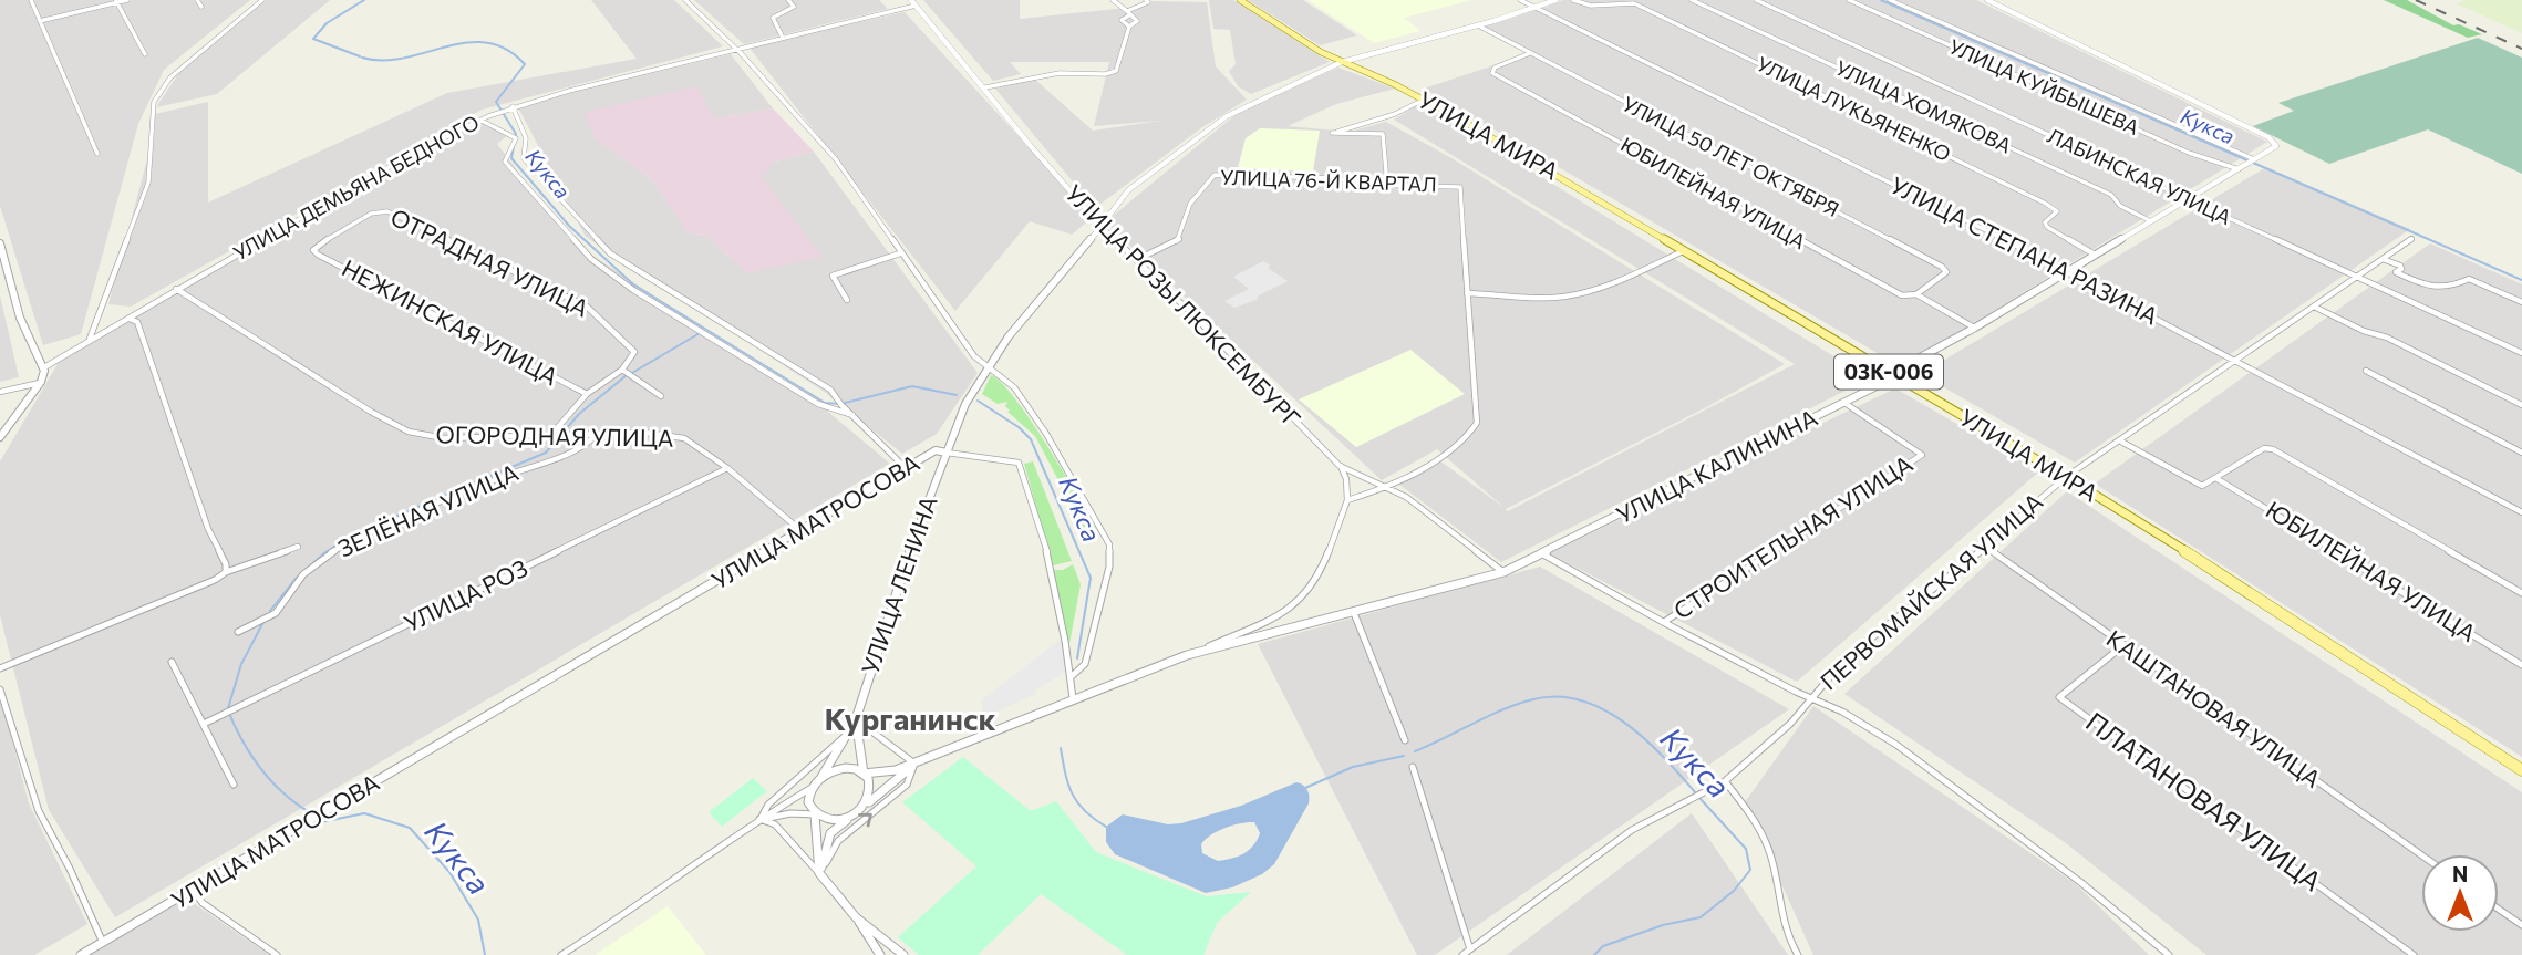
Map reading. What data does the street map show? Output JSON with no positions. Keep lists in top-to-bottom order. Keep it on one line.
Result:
{"streets":{"main road":["УЛИЦА МИРА","03К-006"],"street":["УЛИЦА КУЙБЫШЕВА","УЛИЦА ХОМЯКОВА","УЛИЦА ЛУКЬЯНЕНКО","УЛИЦА 50 ЛЕТ ОКТЯБРЯ","ЛАБИНСКАЯ УЛИЦА","УЛИЦА 76-Й КВАРТАЛ","УЛИЦА ДЕМЬЯНА БЕДНОГО","ЮБИЛЕЙНАЯ УЛИЦА","УЛИЦА СТЕПАНА РАЗИНА","ОТРАДНАЯ УЛИЦА","УЛИЦА РОЗЫ ЛЮКСЕМБУРГ","НЕЖИНСКАЯ УЛИЦА","ОГОРОДНАЯ УЛИЦА","УЛИЦА КАЛИНИНА","ЗЕЛЁНАЯ УЛИЦА","УЛИЦА МАТРОСОВА","СТРОИТЕЛЬНАЯ УЛИЦА","УЛИЦА ЛЕНИНА","ПЕРВОМАЙСКАЯ УЛИЦА","УЛИЦА РОЗ","КАШТАНОВАЯ УЛИЦА","ПЛАТАНОВАЯ УЛИЦА"]},"crossings":[["УЛИЦА КУЙБЫШЕВА","УЛИЦА КАЛИНИНА"],["УЛИЦА ХОМЯКОВА","УЛИЦА КАЛИНИНА"],["УЛИЦА ЛУКЬЯНЕНКО","УЛИЦА КАЛИНИНА"],["УЛИЦА МИРА","УЛИЦА КАЛИНИНА"],["УЛИЦА МИРА","УЛИЦА МАТРОСОВА"],["УЛИЦА МИРА","ПЕРВОМАЙСКАЯ УЛИЦА"],["УЛИЦА 50 ЛЕТ ОКТЯБРЯ","ЮБИЛЕЙНАЯ УЛИЦА"],["УЛИЦА 50 ЛЕТ ОКТЯБРЯ","УЛИЦА МАТРОСОВА"],["ЛАБИНСКАЯ УЛИЦА","УЛИЦА КАЛИНИНА"],["ЛАБИНСКАЯ УЛИЦА","ПЕРВОМАЙСКАЯ УЛИЦА"],["УЛИЦА 76-Й КВАРТАЛ","УЛИЦА РОЗЫ ЛЮКСЕМБУРГ"],["УЛИЦА ДЕМЬЯНА БЕДНОГО","УЛИЦА РОЗЫ ЛЮКСЕМБУРГ"],["УЛИЦА ДЕМЬЯНА БЕДНОГО","ОГОРОДНАЯ УЛИЦА"],["ЮБИЛЕЙНАЯ УЛИЦА","УЛИЦА КАЛИНИНА"],["УЛИЦА СТЕПАНА РАЗИНА","УЛИЦА КАЛИНИНА"],["УЛИЦА СТЕПАНА РАЗИНА","УЛИЦА МАТРОСОВА"],["УЛИЦА СТЕПАНА РАЗИНА","ПЕРВОМАЙСКАЯ УЛИЦА"],["ОТРАДНАЯ УЛИЦА","НЕЖИНСКАЯ УЛИЦА"],["УЛИЦА РОЗЫ ЛЮКСЕМБУРГ","УЛИЦА КАЛИНИНА"],["УЛИЦА РОЗЫ ЛЮКСЕМБУРГ","УЛИЦА МАТРОСОВА"],["ОГОРОДНАЯ УЛИЦА","ЗЕЛЁНАЯ УЛИЦА"],["ОГОРОДНАЯ УЛИЦА","УЛИЦА МАТРОСОВА"],["ОГОРОДНАЯ УЛИЦА","УЛИЦА РОЗ"],["УЛИЦА КАЛИНИНА","СТРОИТЕЛЬНАЯ УЛИЦА"],["УЛИЦА КАЛИНИНА","УЛИЦА ЛЕНИНА"],["УЛИЦА МАТРОСОВА","УЛИЦА ЛЕНИНА"],["ПЕРВОМАЙСКАЯ УЛИЦА","КАШТАНОВАЯ УЛИЦА"],["КАШТАНОВАЯ УЛИЦА","ПЛАТАНОВАЯ УЛИЦА"]],"districts":["Курганинск"],"water":["Кукса"],"north":"top"}
